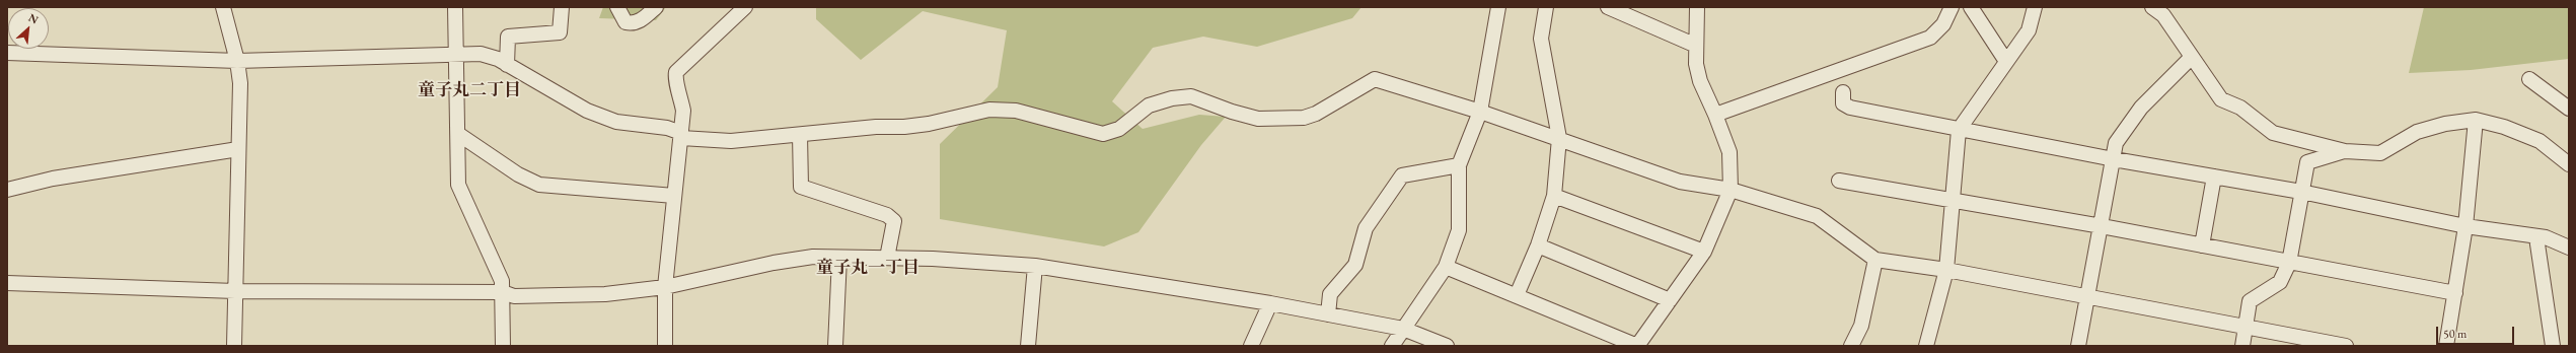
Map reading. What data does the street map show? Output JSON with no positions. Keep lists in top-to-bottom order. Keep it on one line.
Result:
{"districts":["童子丸二丁目","童子丸一丁目"],"scale_bar":"50 m","north":"top right"}
